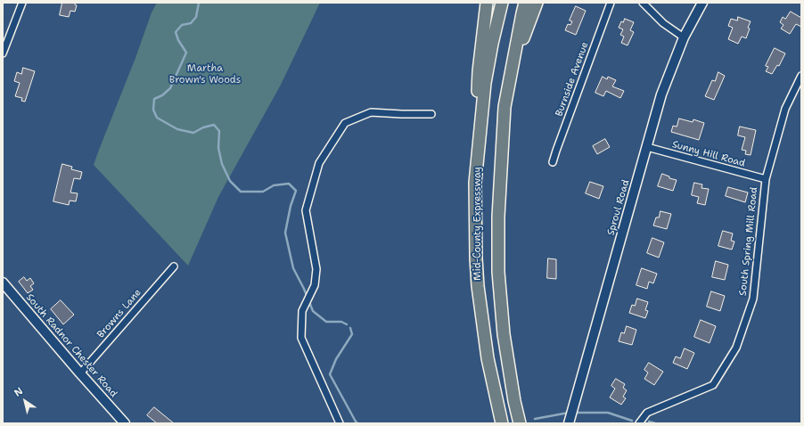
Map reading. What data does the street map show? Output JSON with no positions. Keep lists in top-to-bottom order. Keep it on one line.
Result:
{"streets":{"highway":["Mid-County Expressway"],"main road":["Sproul Road","South Radnor Chester Road"],"street":["Burnside Avenue","Sunny Hill Road","South Spring Mill Road","Browns Lane"]},"crossings":[["Sunny Hill Road","Sproul Road"],["Sunny Hill Road","South Spring Mill Road"],["Browns Lane","South Radnor Chester Road"]],"parks":["Martha Brown's Woods"],"north":"top left"}
